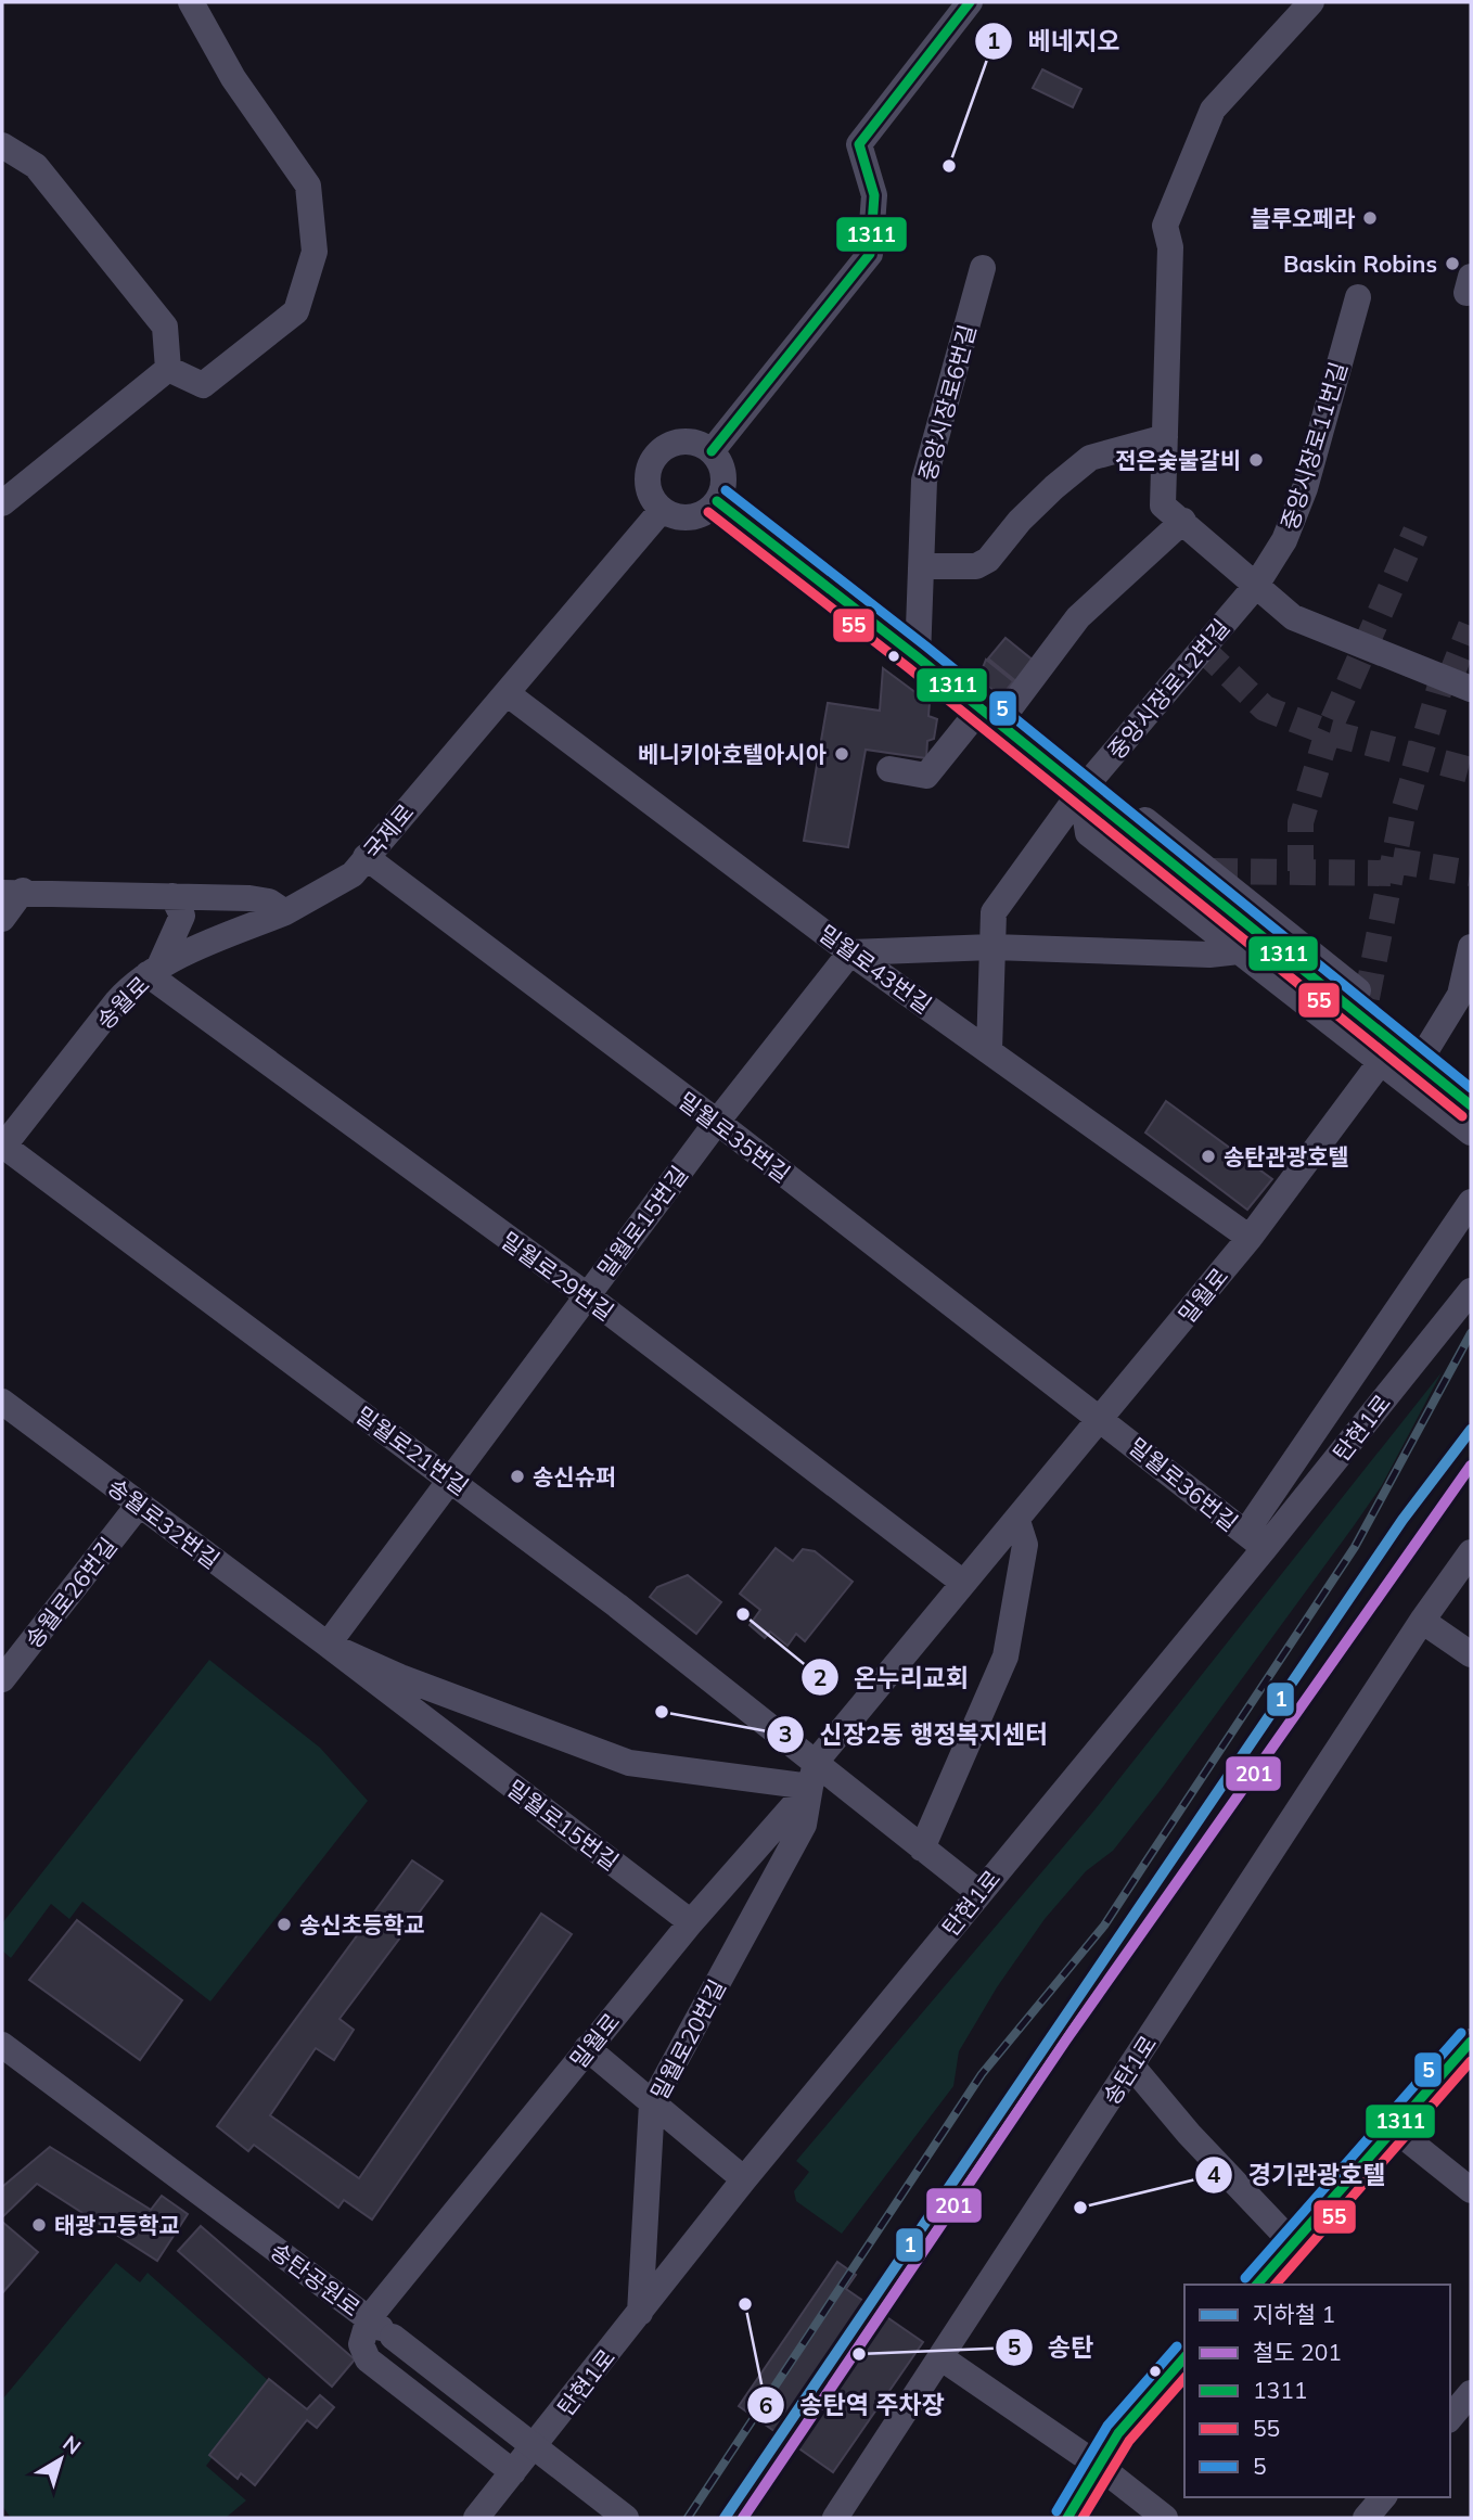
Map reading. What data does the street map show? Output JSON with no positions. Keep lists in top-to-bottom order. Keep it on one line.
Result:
{"streets":{"street":["중앙시장로6번길","중앙시장로11번길","중앙시장로12번길","국제로","밀월로43번길","송월로","밀월로35번길","밀월로15번길","밀월로29번길","밀월로","탄현1로","밀월로21번길","밀월로36번길","송월로32번길","송월로26번길","밀월로20번길","송탄1로","송탄공원로"]},"crossings":[["중앙시장로11번길","중앙시장로12번길"],["국제로","밀월로43번길"],["국제로","송월로"],["국제로","밀월로35번길"],["밀월로43번길","밀월로15번길"],["밀월로43번길","밀월로"],["송월로","밀월로29번길"],["송월로","밀월로21번길"],["밀월로35번길","밀월로15번길"],["밀월로35번길","밀월로"],["밀월로35번길","밀월로36번길"],["밀월로15번길","밀월로29번길"],["밀월로15번길","밀월로"],["밀월로15번길","밀월로21번길"],["밀월로15번길","송월로32번길"],["밀월로29번길","밀월로"],["밀월로","밀월로21번길"],["밀월로","밀월로36번길"],["밀월로","밀월로20번길"],["밀월로","송탄공원로"],["탄현1로","밀월로36번길"],["탄현1로","밀월로20번길"],["밀월로21번길","밀월로20번길"],["송월로32번길","송월로26번길"]],"places":["베네지오","블루오페라","Baskin Robins","전은숮불갈비","베니키아호텔아시아","송탄관광호텔","송신슈퍼","온누리교회","신장2동 행정복지센터","송신초등학교","경기관광호텔","태광고등학교","송탄역 주차장","송탄"],"lines":["transit line 1311","transit line 5","transit line 55","metro line 1","rail line 201"],"legend":["지하철 1","철도 201","1311","55","5"],"north":"top right"}
